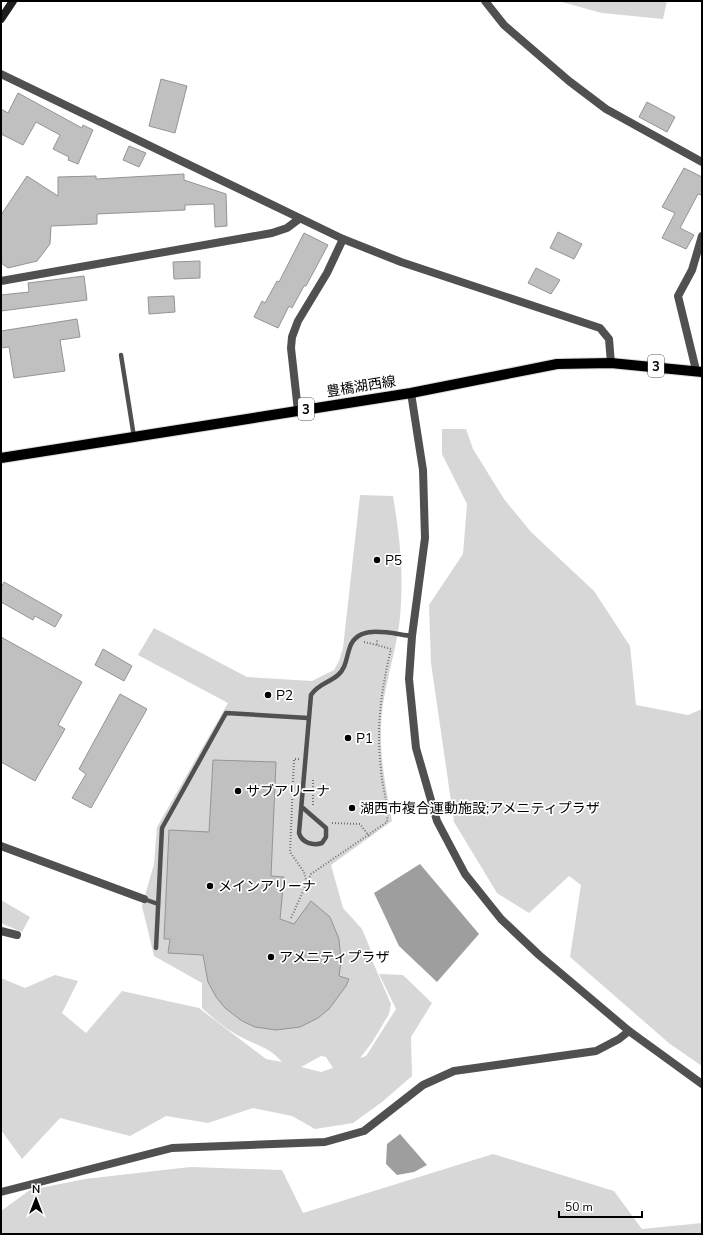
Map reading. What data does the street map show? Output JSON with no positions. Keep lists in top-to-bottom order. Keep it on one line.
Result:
{"streets":{"main road":["3","豊橋湖西線"]},"places":["P5","P2","P1","サブアリーナ","湖西市複合運動施設;アメニティプラザ","メインアリーナ","アメニティプラザ"],"scale_bar":"50 m","north":"top"}
